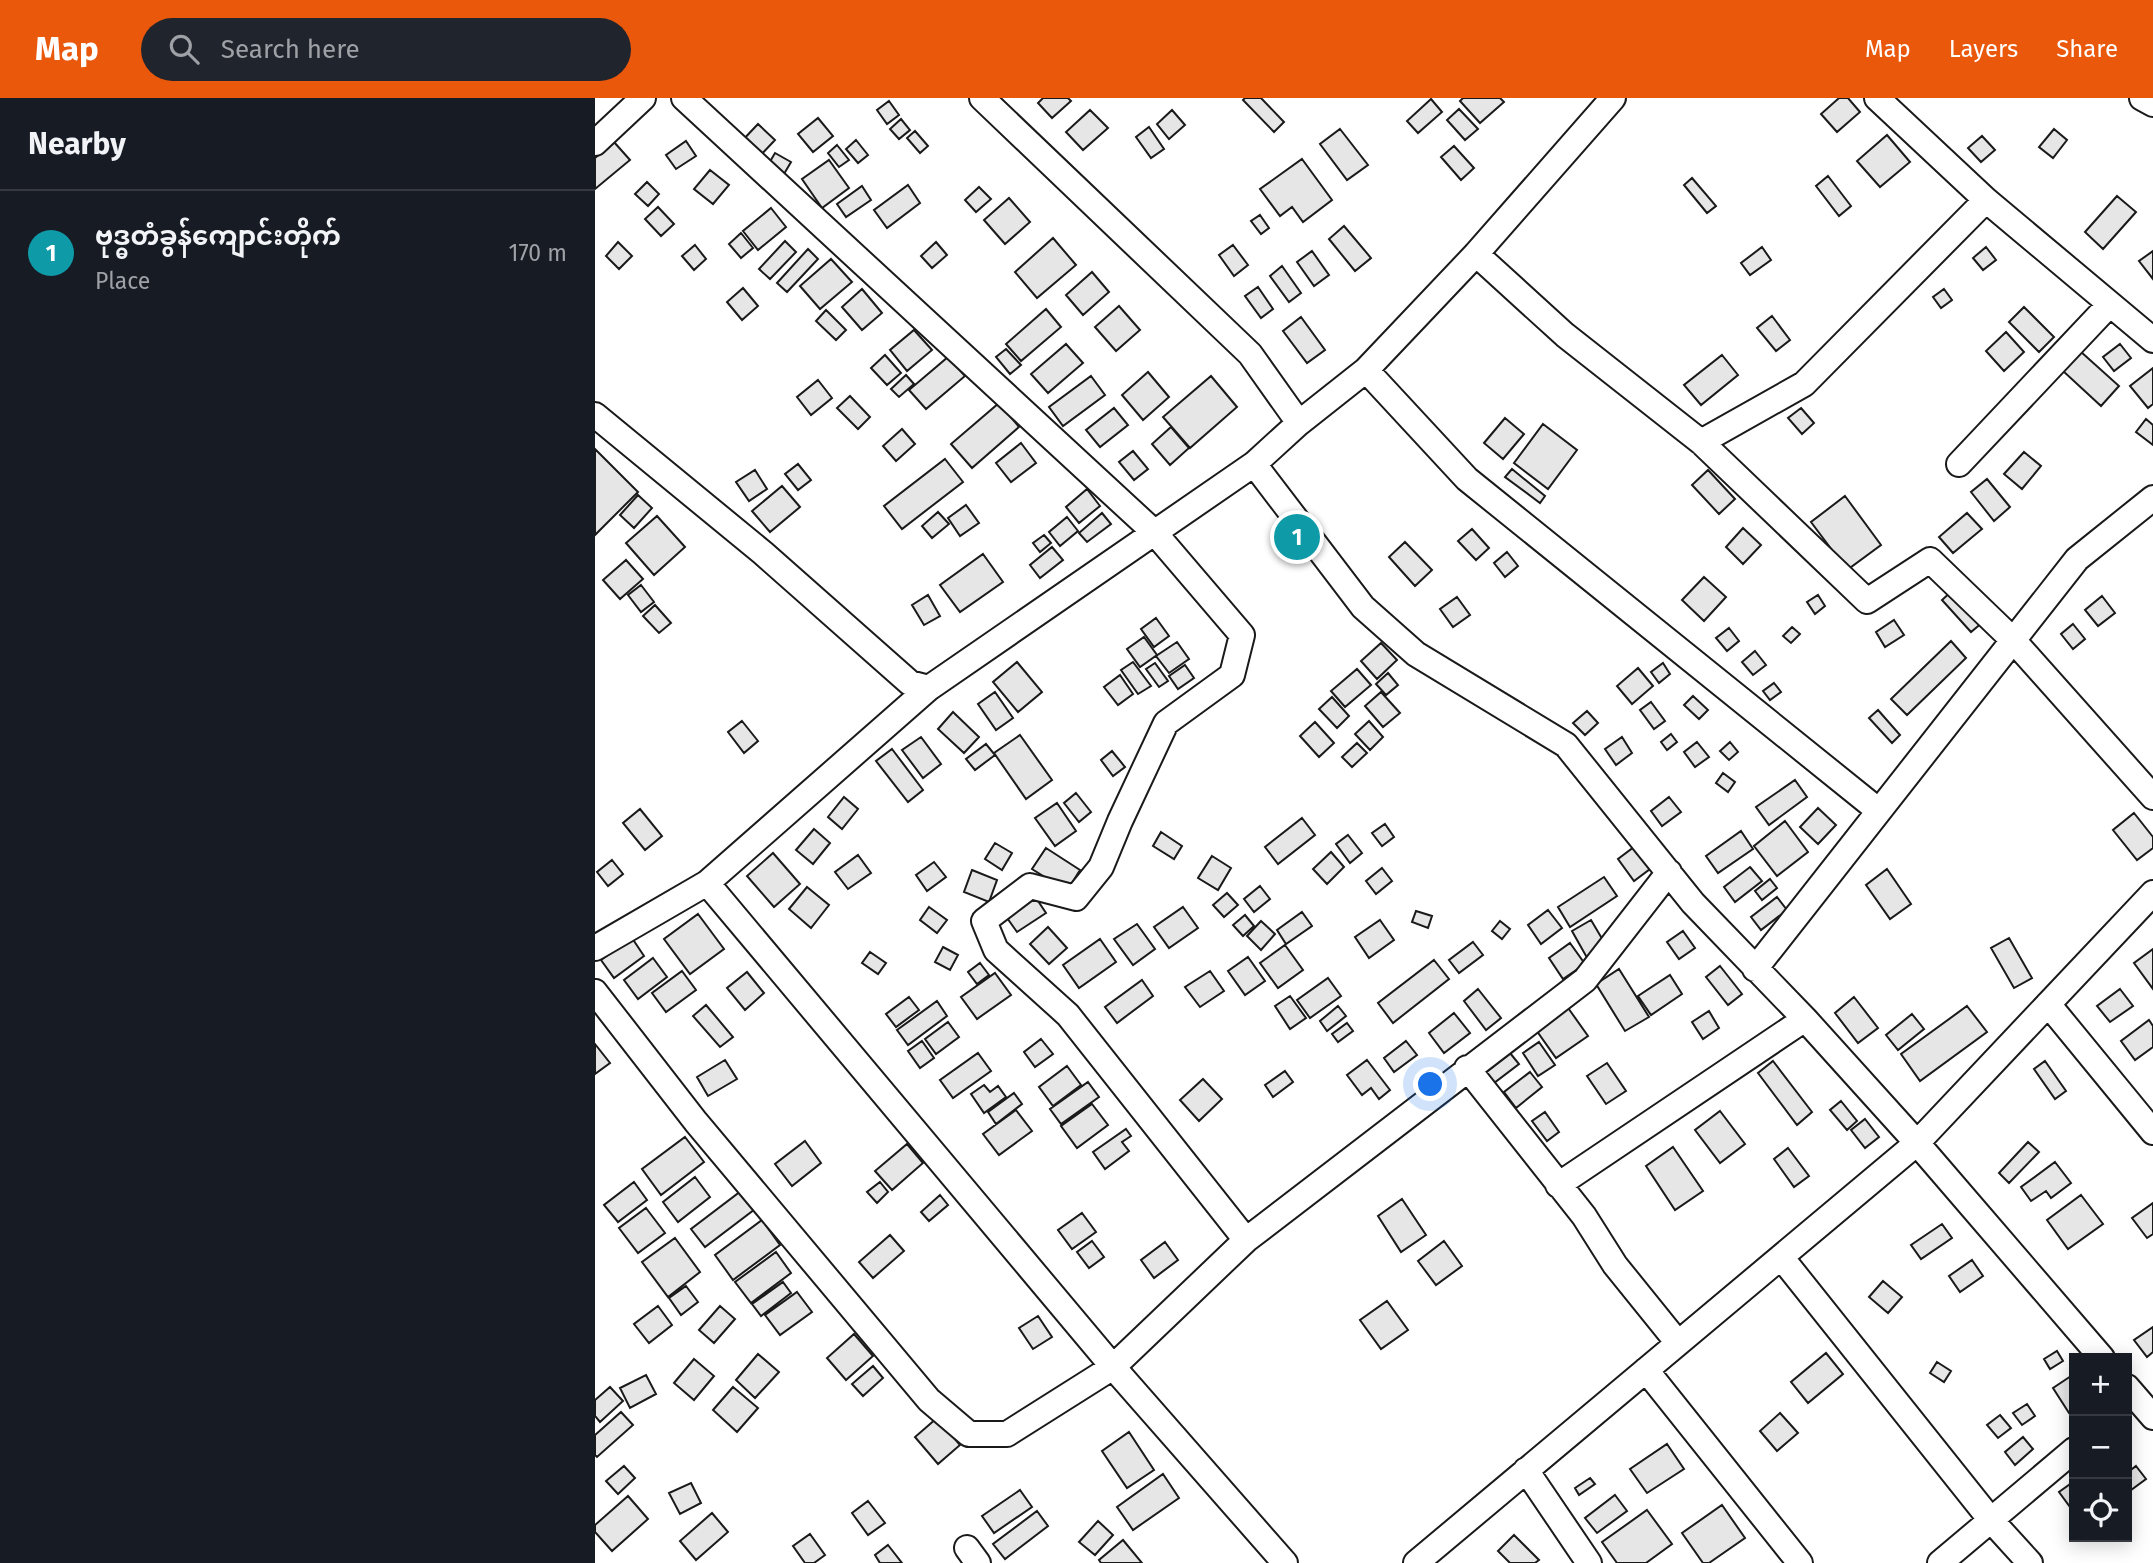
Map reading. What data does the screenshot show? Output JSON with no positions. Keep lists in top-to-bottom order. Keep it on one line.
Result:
{"page":{"header":"Map","search":"Search here","nav":["Map","Layers","Share"],"heading":"Nearby","list":[{"mark":"1","name":"ဗုဒ္ဓတံခွန်ကျောင်းတိုက်","note":"Place","value":"170 m"}],"pins":"1","map_buttons":["+","−"]}}
